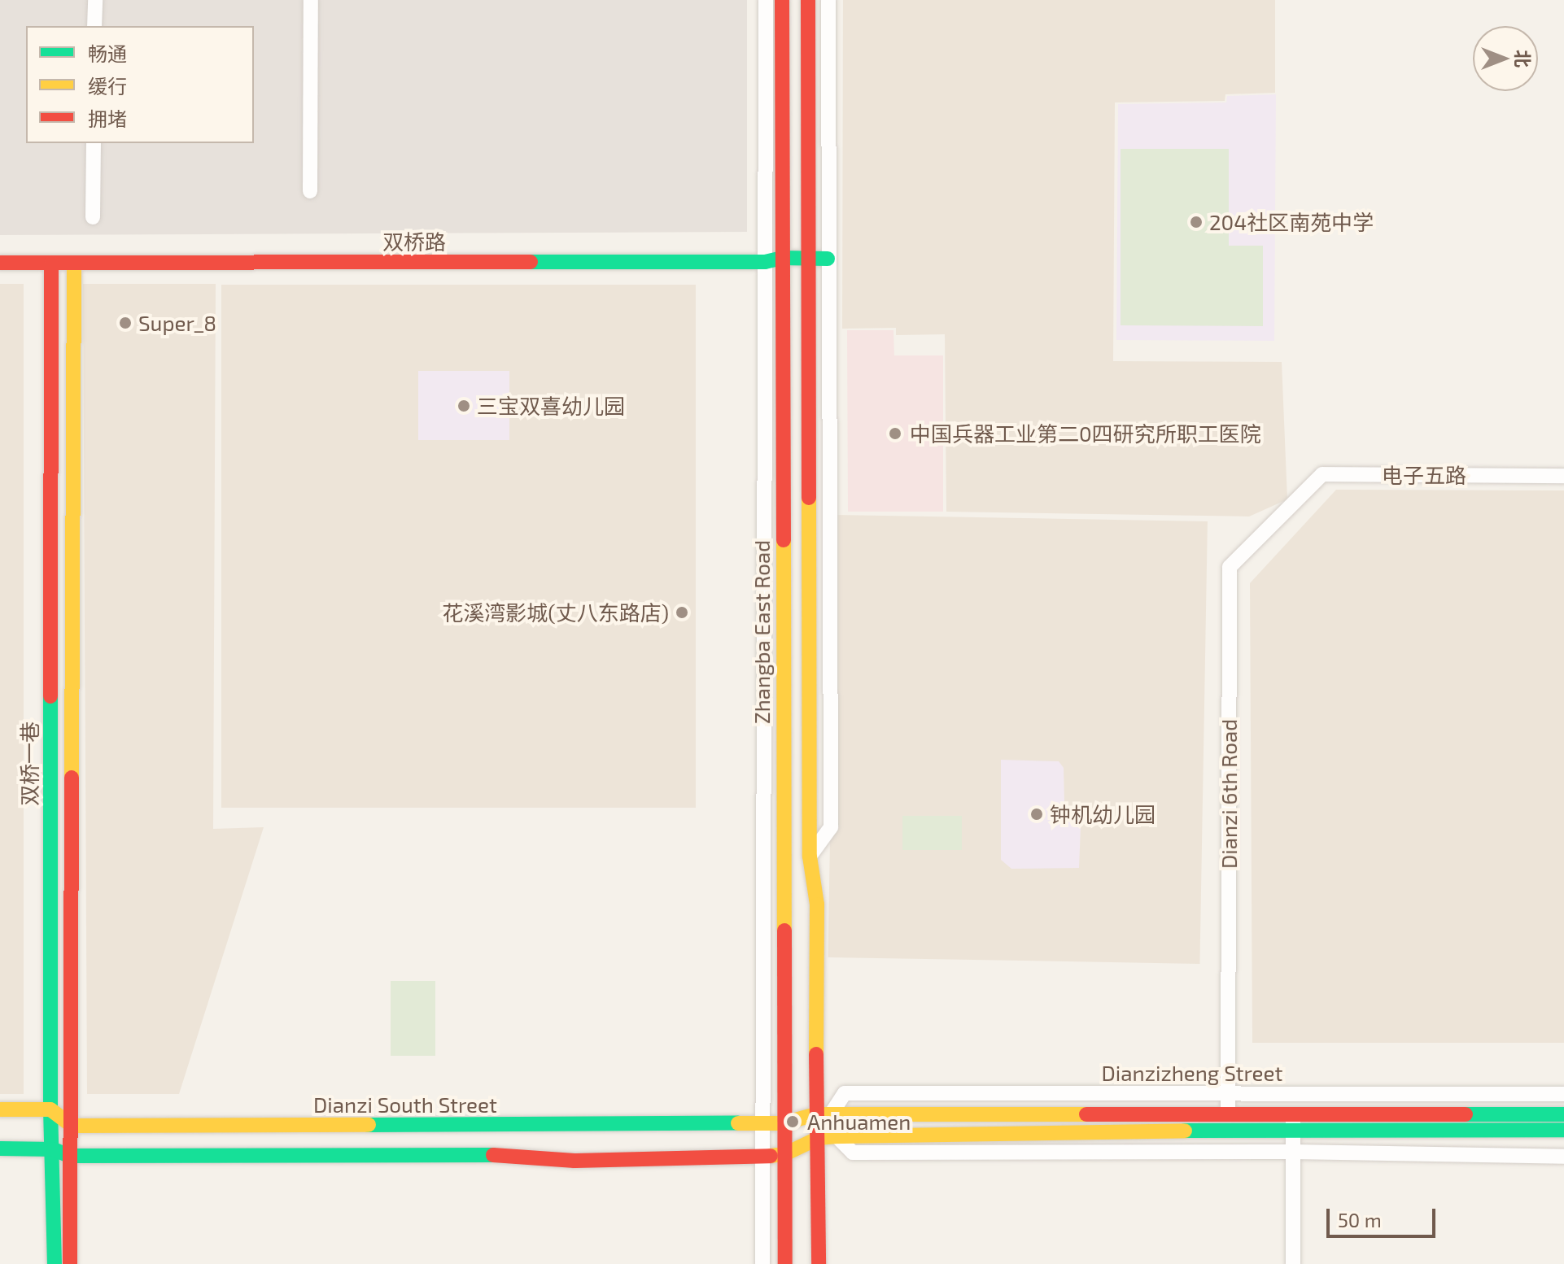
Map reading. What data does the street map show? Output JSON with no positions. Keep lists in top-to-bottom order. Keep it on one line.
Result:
{"streets":{"main road":["双桥路","Zhangba East Road","双桥一巷","Dianzizheng Street","Dianzi South Street"],"street":["电子五路","Dianzi 6th Road"]},"crossings":[["双桥路","Zhangba East Road"],["双桥路","双桥一巷"],["电子五路","Dianzi 6th Road"],["Zhangba East Road","Dianzizheng Street"],["Zhangba East Road","Dianzi South Street"],["双桥一巷","Dianzi South Street"],["Dianzi 6th Road","Dianzizheng Street"],["Dianzizheng Street","Dianzi South Street"]],"places":["204社区南苑中学","Super_8","三宝双喜幼儿园","中国兵器工业第二0四研究所职工医院","花溪湾影城(丈八东路店)","钟机幼儿园","Anhuamen"],"legend":["畅通","缓行","拥堵"],"scale_bar":"50 m","north":"right"}
